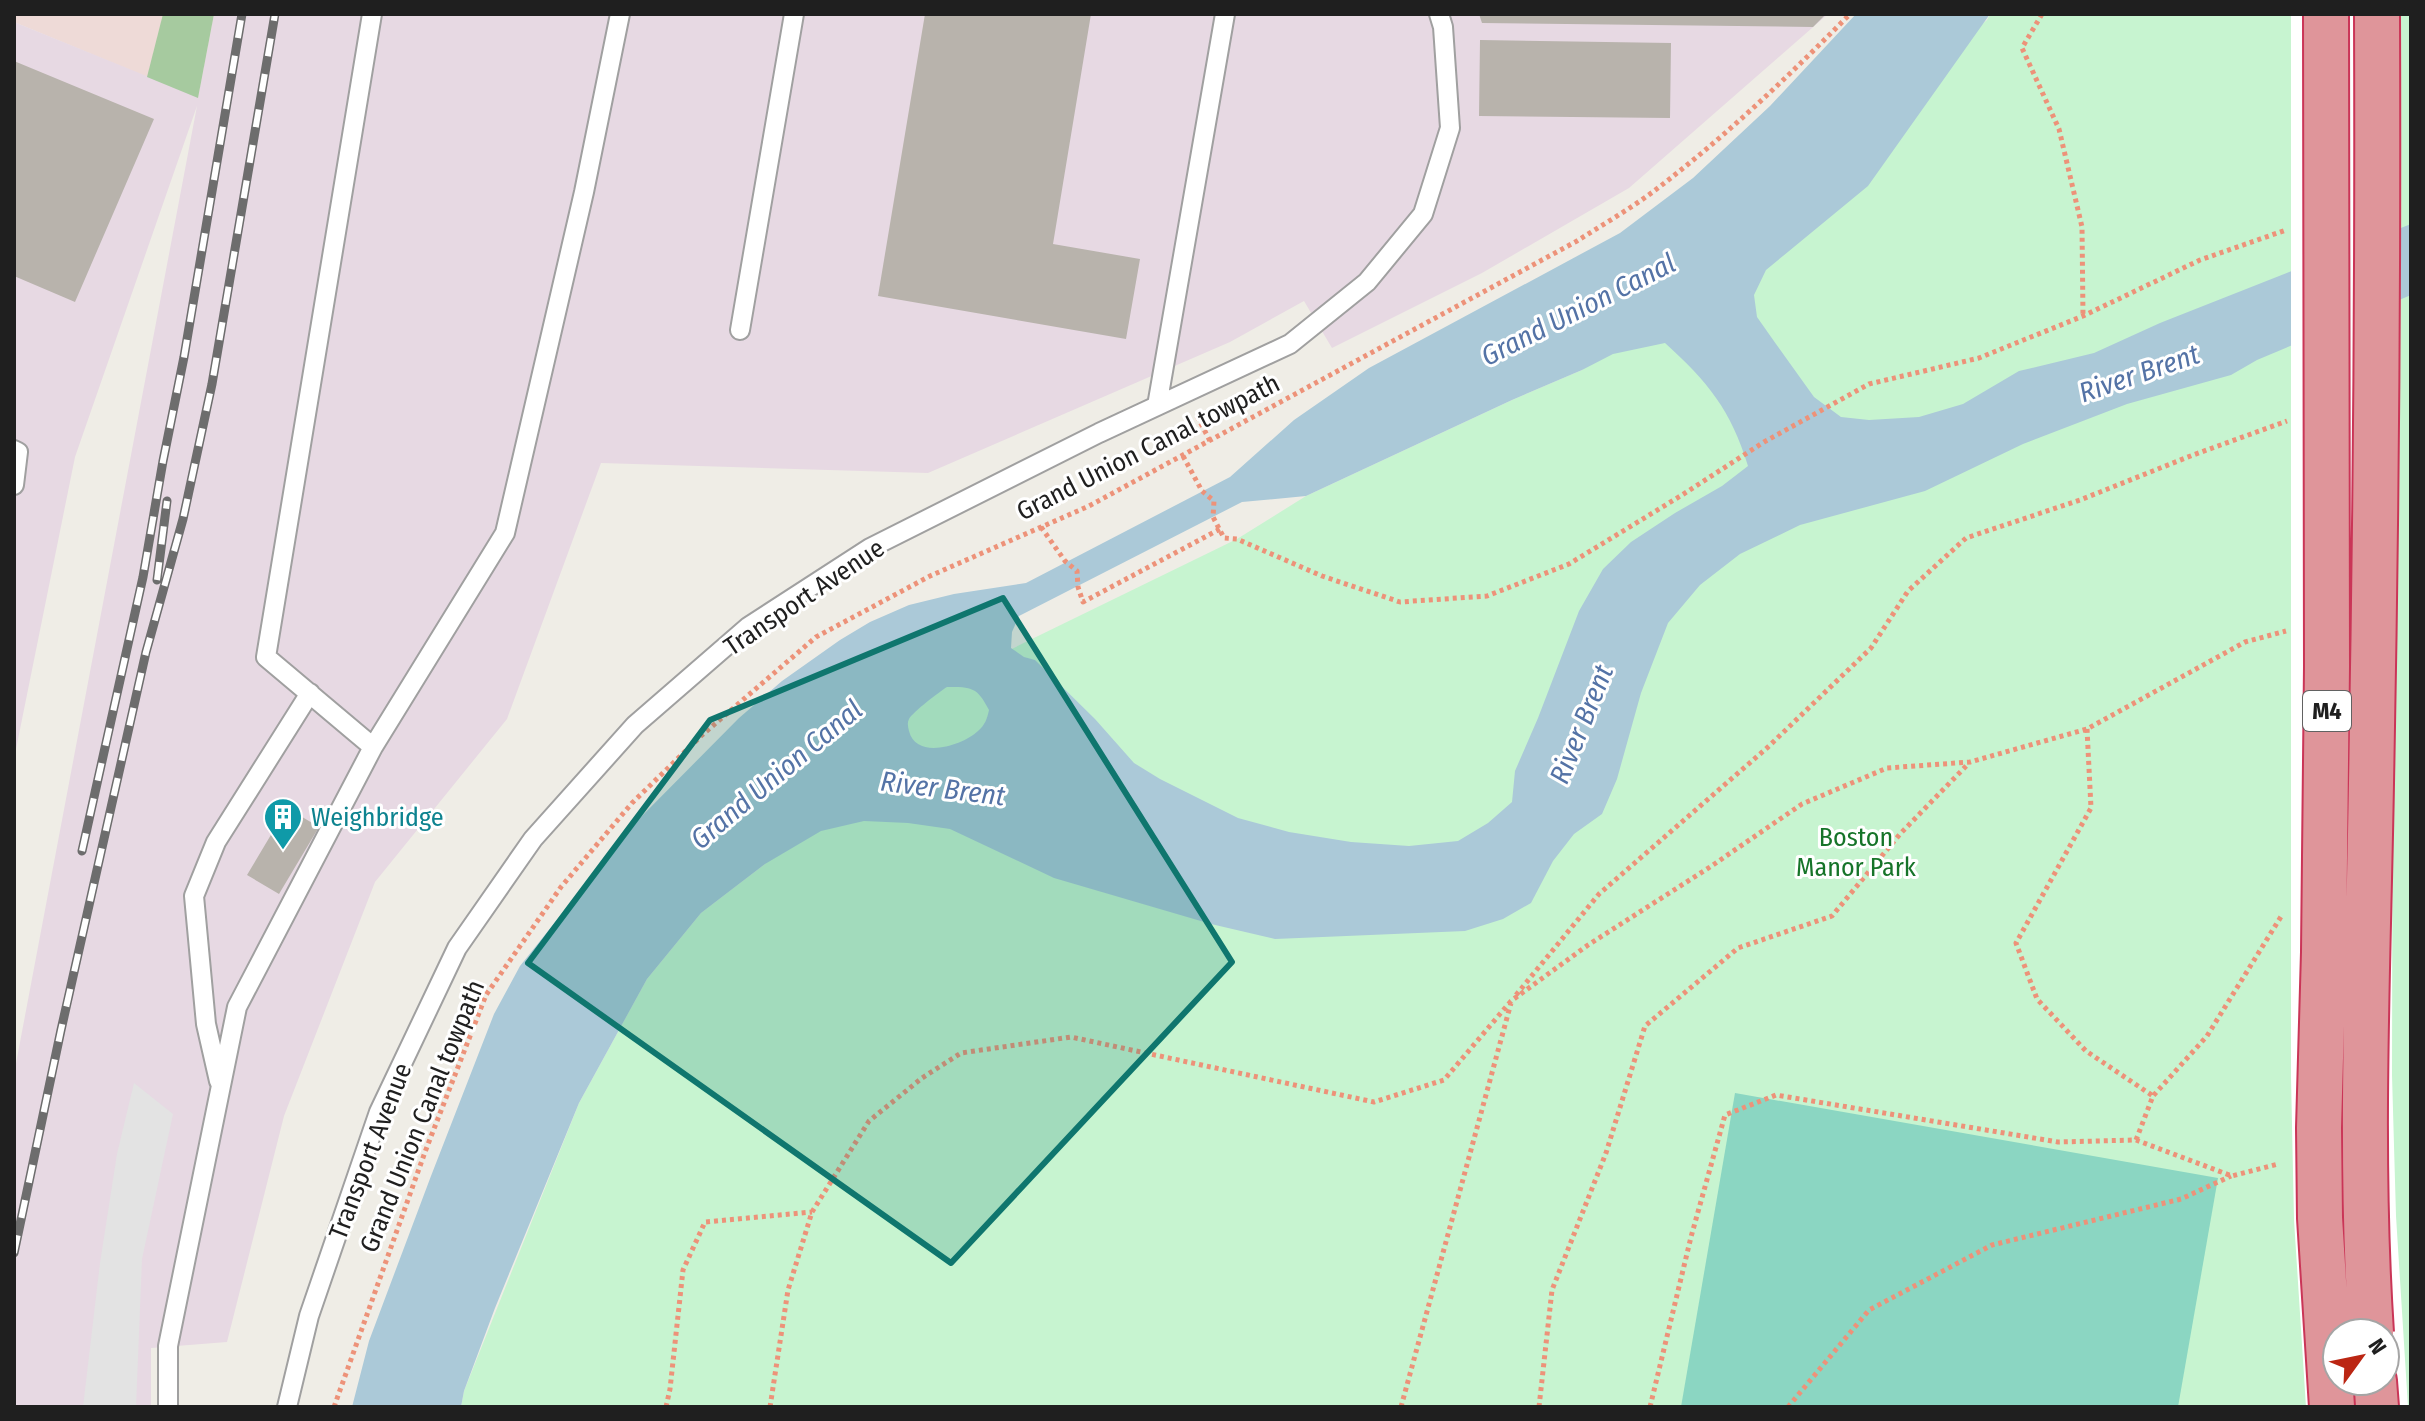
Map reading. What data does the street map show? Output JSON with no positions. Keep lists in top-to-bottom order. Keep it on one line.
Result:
{"streets":{"highway":["M4"],"lane":["Transport Avenue"],"path":["Grand Union Canal towpath"]},"water":["Grand Union Canal","River Brent"],"parks":["Boston Manor Park"],"places":{"building":["Weighbridge"]},"north":"top right"}
